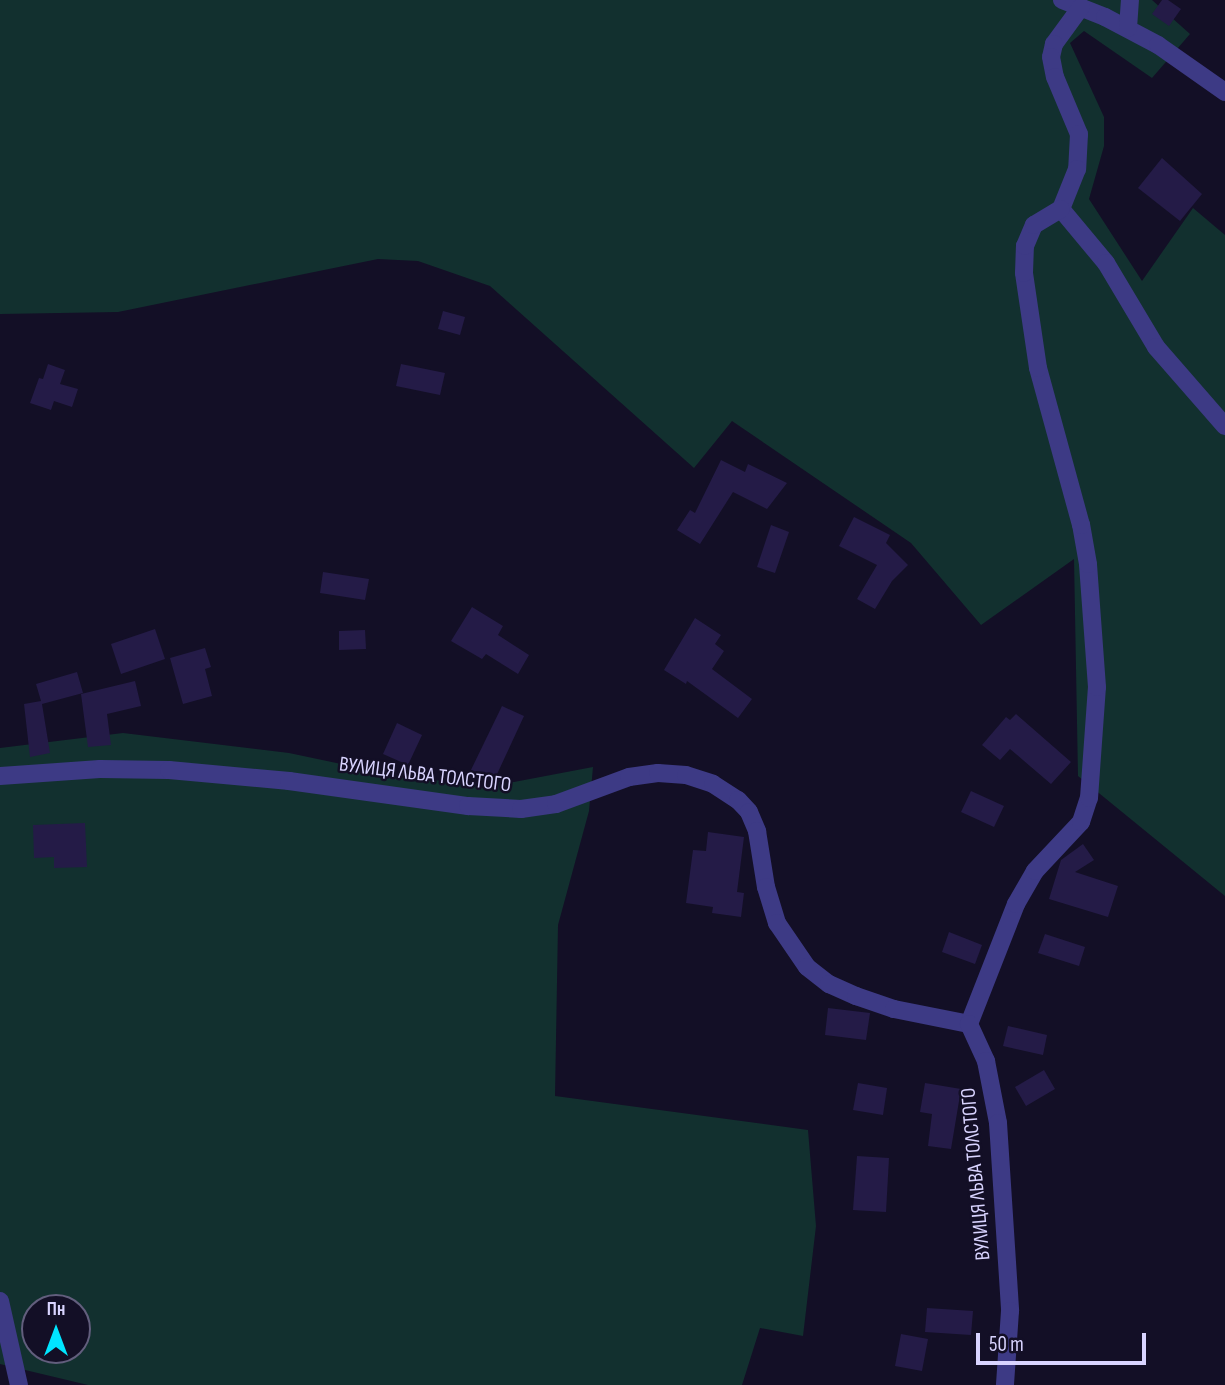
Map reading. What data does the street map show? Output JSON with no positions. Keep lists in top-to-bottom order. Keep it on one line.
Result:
{"streets":{"street":["ВУЛИЦЯ ЛЬВА ТОЛСТОГО"]},"scale_bar":"50 m","north":"top"}
